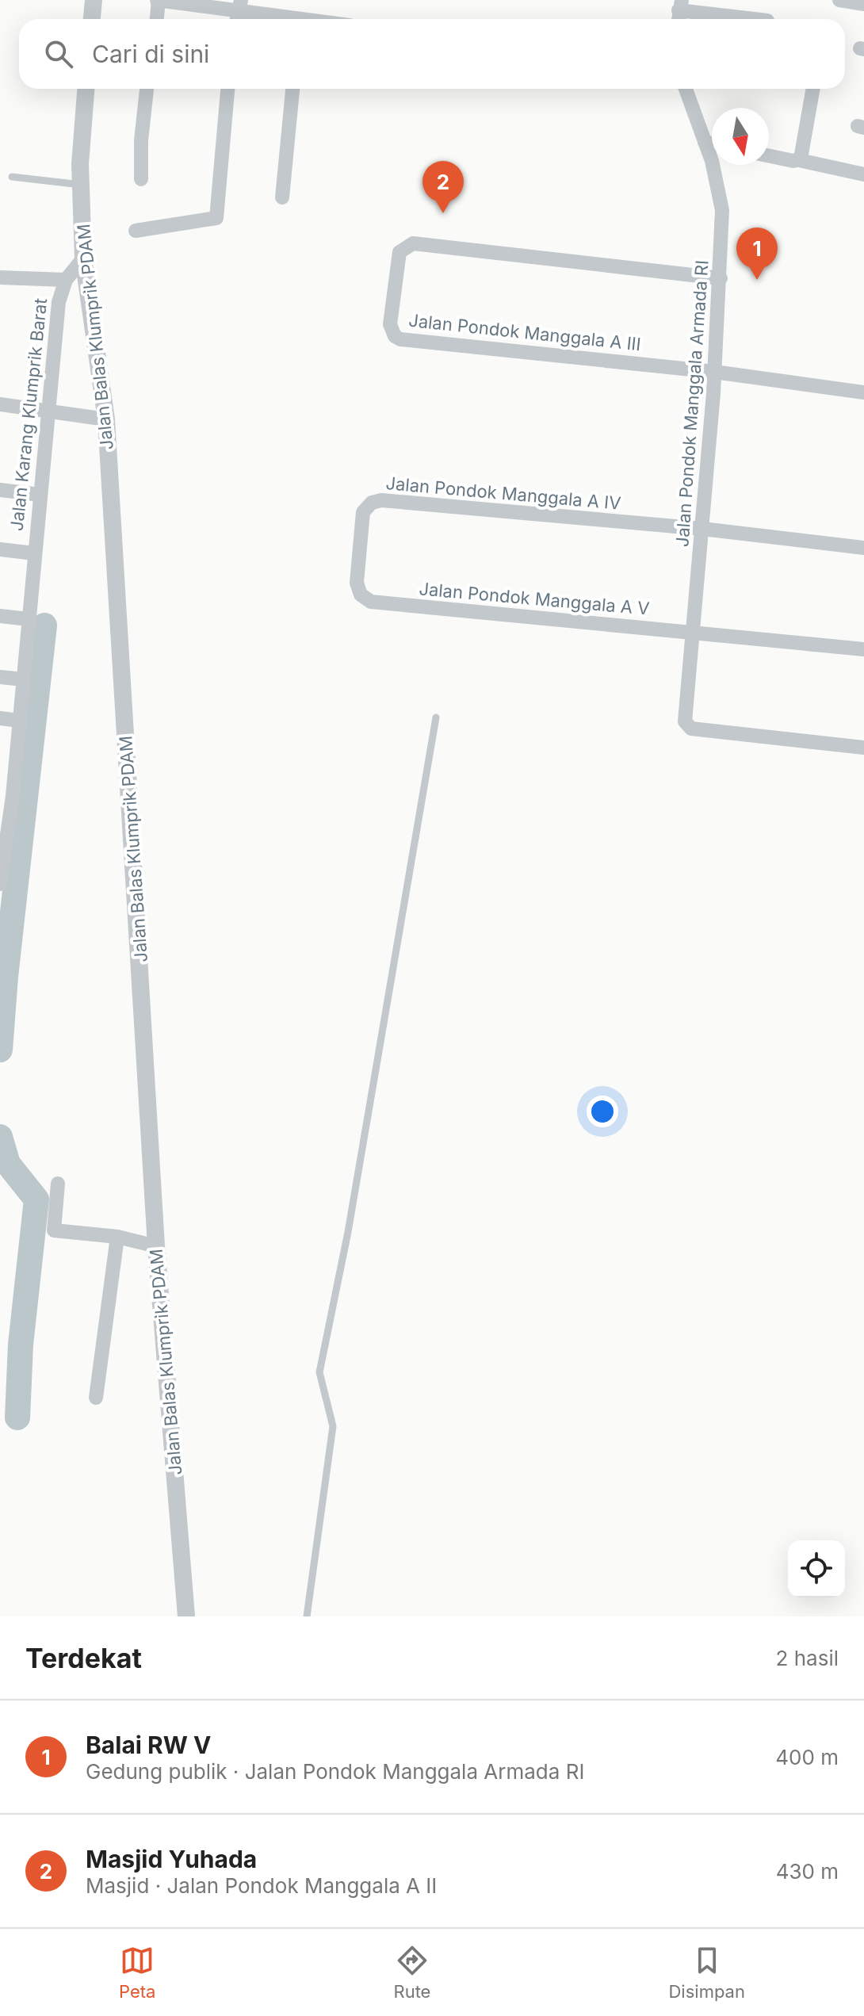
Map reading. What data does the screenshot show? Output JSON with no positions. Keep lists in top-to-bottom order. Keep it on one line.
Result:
{"streets":{"street":["Jalan Pondok Manggala A III","Jalan Balas Klumprik PDAM","Jalan Pondok Manggala Armada RI","Jalan Karang Klumprik Barat","Jalan Pondok Manggala A IV","Jalan Pondok Manggala A V"]},"crossings":[["Jalan Pondok Manggala A III","Jalan Pondok Manggala Armada RI"],["Jalan Balas Klumprik PDAM","Jalan Karang Klumprik Barat"],["Jalan Pondok Manggala Armada RI","Jalan Pondok Manggala A IV"],["Jalan Pondok Manggala Armada RI","Jalan Pondok Manggala A V"],["Jalan Pondok Manggala A IV","Jalan Pondok Manggala A V"]],"north":"bottom","page":{"search":"Cari di sini","pins":["2","1"],"heading":["Terdekat","2 hasil"],"list":[{"mark":"1","name":"Balai RW V","note":"Gedung publik · Jalan Pondok Manggala Armada RI","value":"400 m"},{"mark":"2","name":"Masjid Yuhada","note":"Masjid · Jalan Pondok Manggala A II","value":"430 m"}],"nav":["Peta","Rute","Disimpan"]}}
